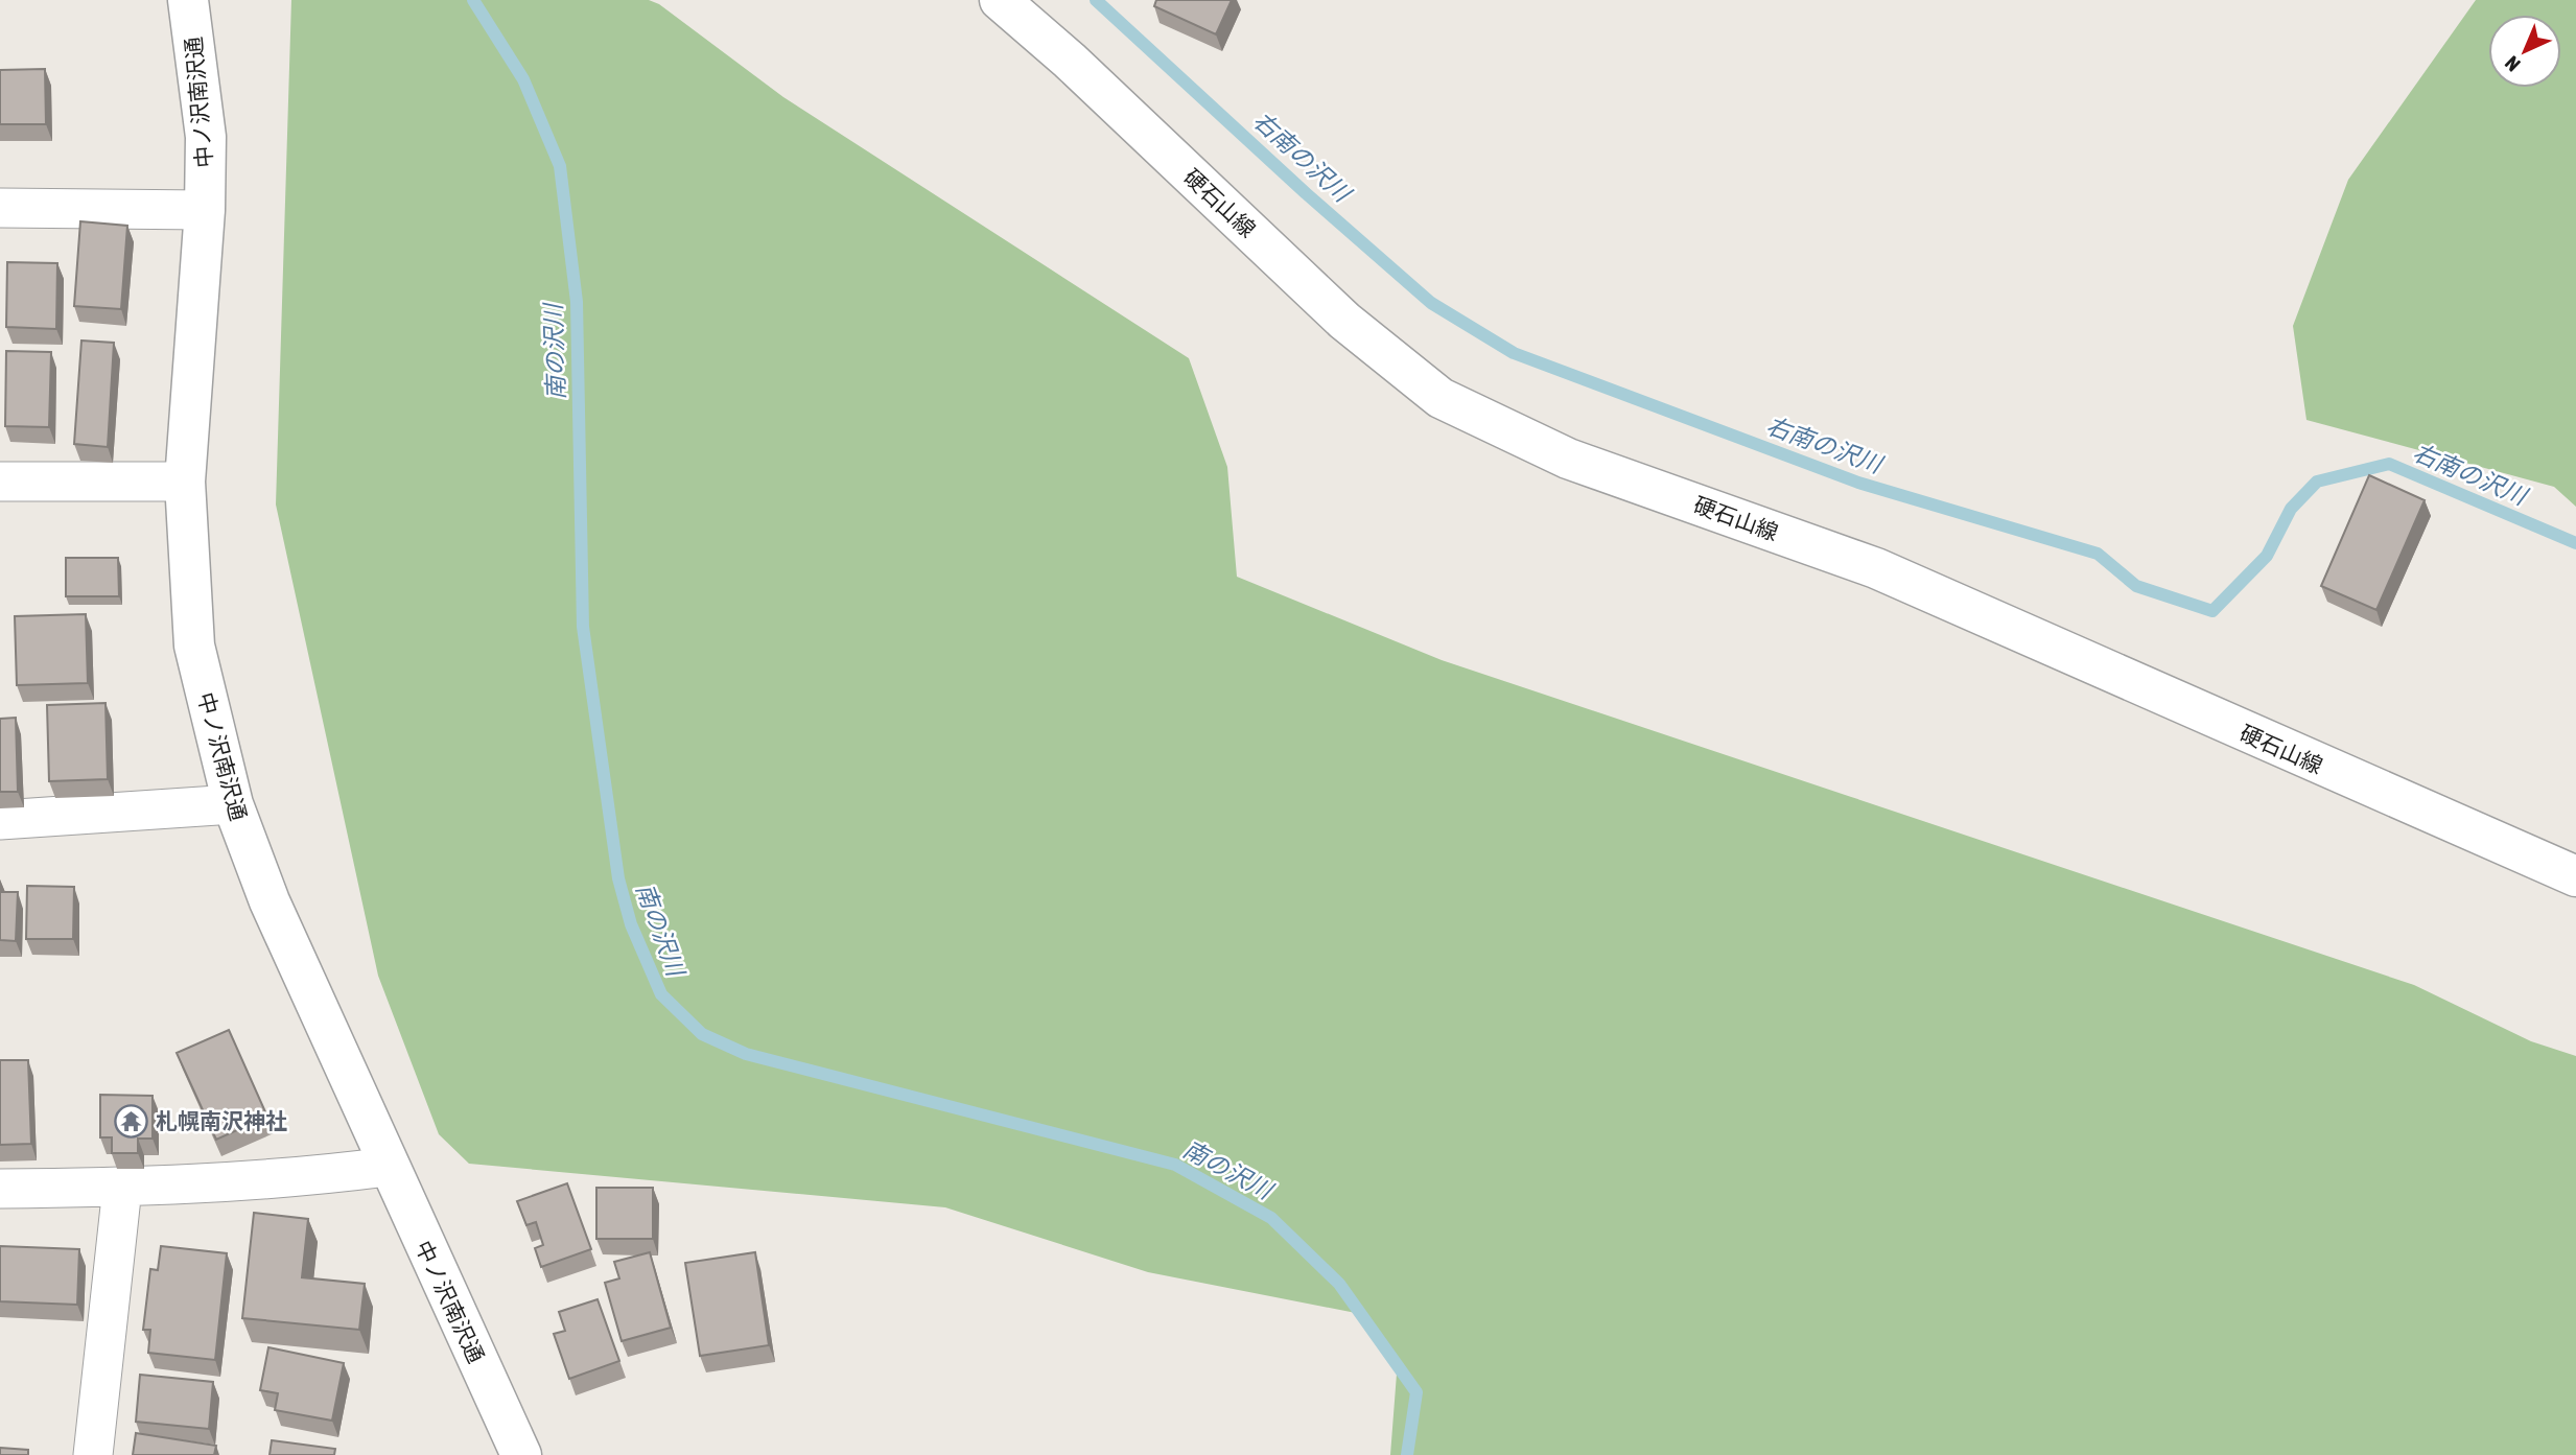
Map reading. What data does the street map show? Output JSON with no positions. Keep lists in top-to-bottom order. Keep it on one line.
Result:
{"streets":{"street":["中ノ沢南沢通","硬石山線"]},"water":["右南の沢川","南の沢川"],"places":{"temple":["札幌南沢神社"]},"north":"bottom left"}
